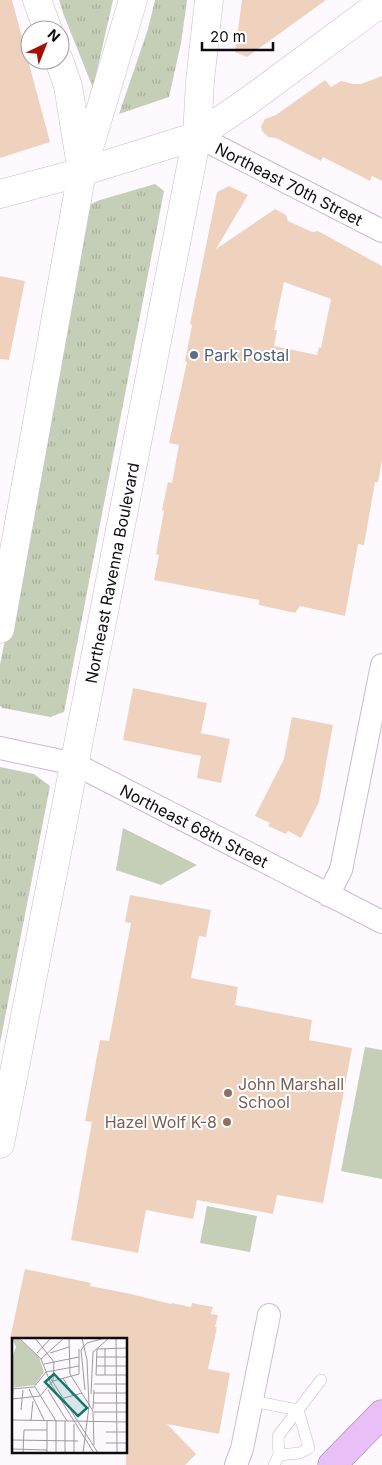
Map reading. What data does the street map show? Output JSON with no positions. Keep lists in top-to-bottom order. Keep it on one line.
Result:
{"streets":{"main road":["Northeast Ravenna Boulevard"],"street":["Northeast 70th Street","Northeast 68th Street"]},"crossings":[["Northeast 70th Street","Northeast Ravenna Boulevard"],["Northeast Ravenna Boulevard","Northeast 68th Street"]],"places":["Park Postal","John Marshall School","Hazel Wolf K-8"],"scale_bar":"20 m","north":"top right"}
